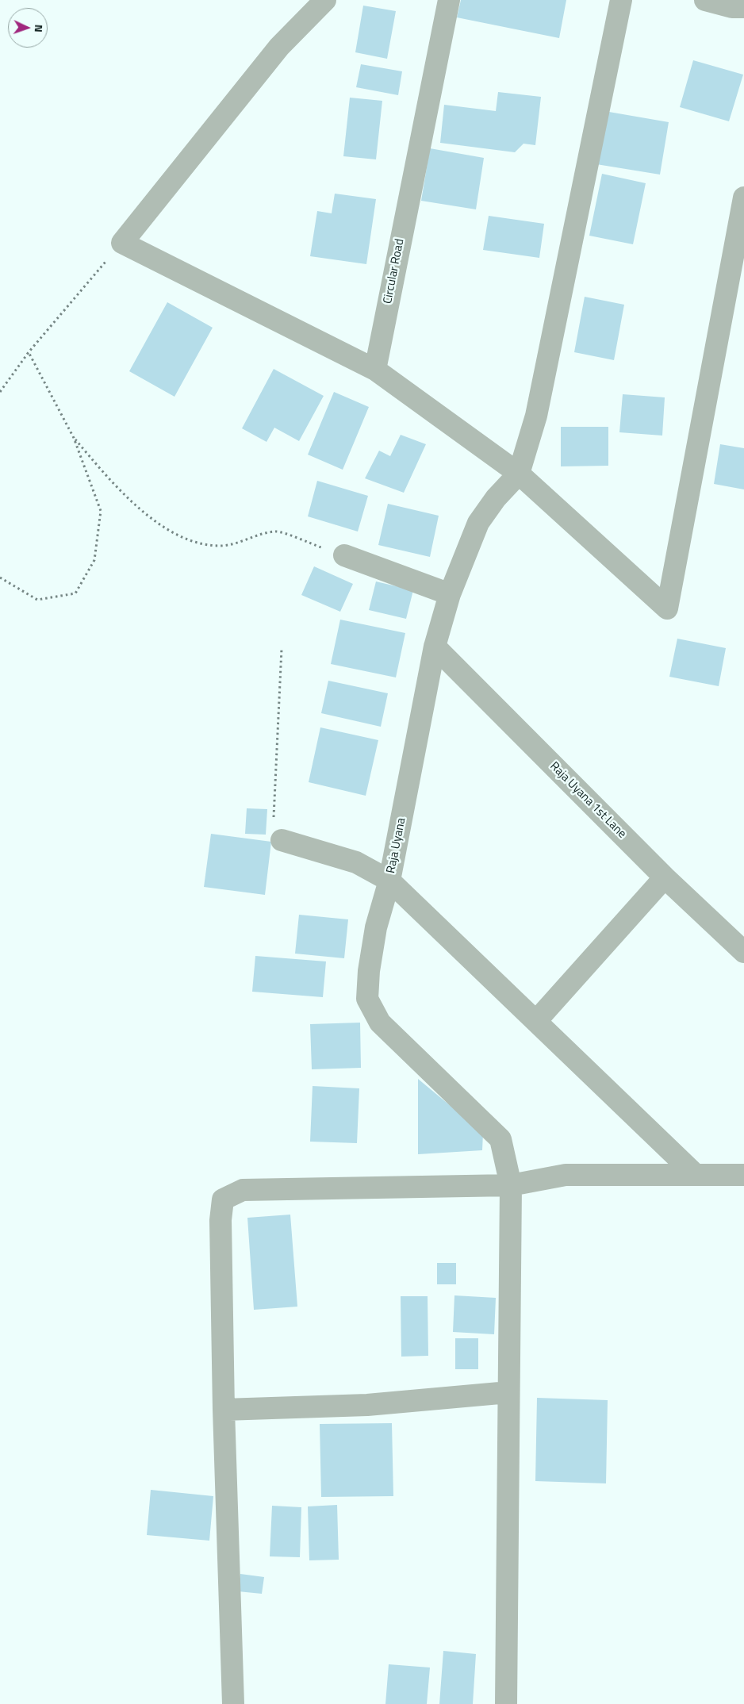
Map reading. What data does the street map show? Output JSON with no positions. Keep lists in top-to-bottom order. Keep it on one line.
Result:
{"streets":{"street":["Circular Road","Raja Uyana 1st Lane","Raja Uyana"]},"crossings":[["Raja Uyana 1st Lane","Raja Uyana"]],"north":"right"}
